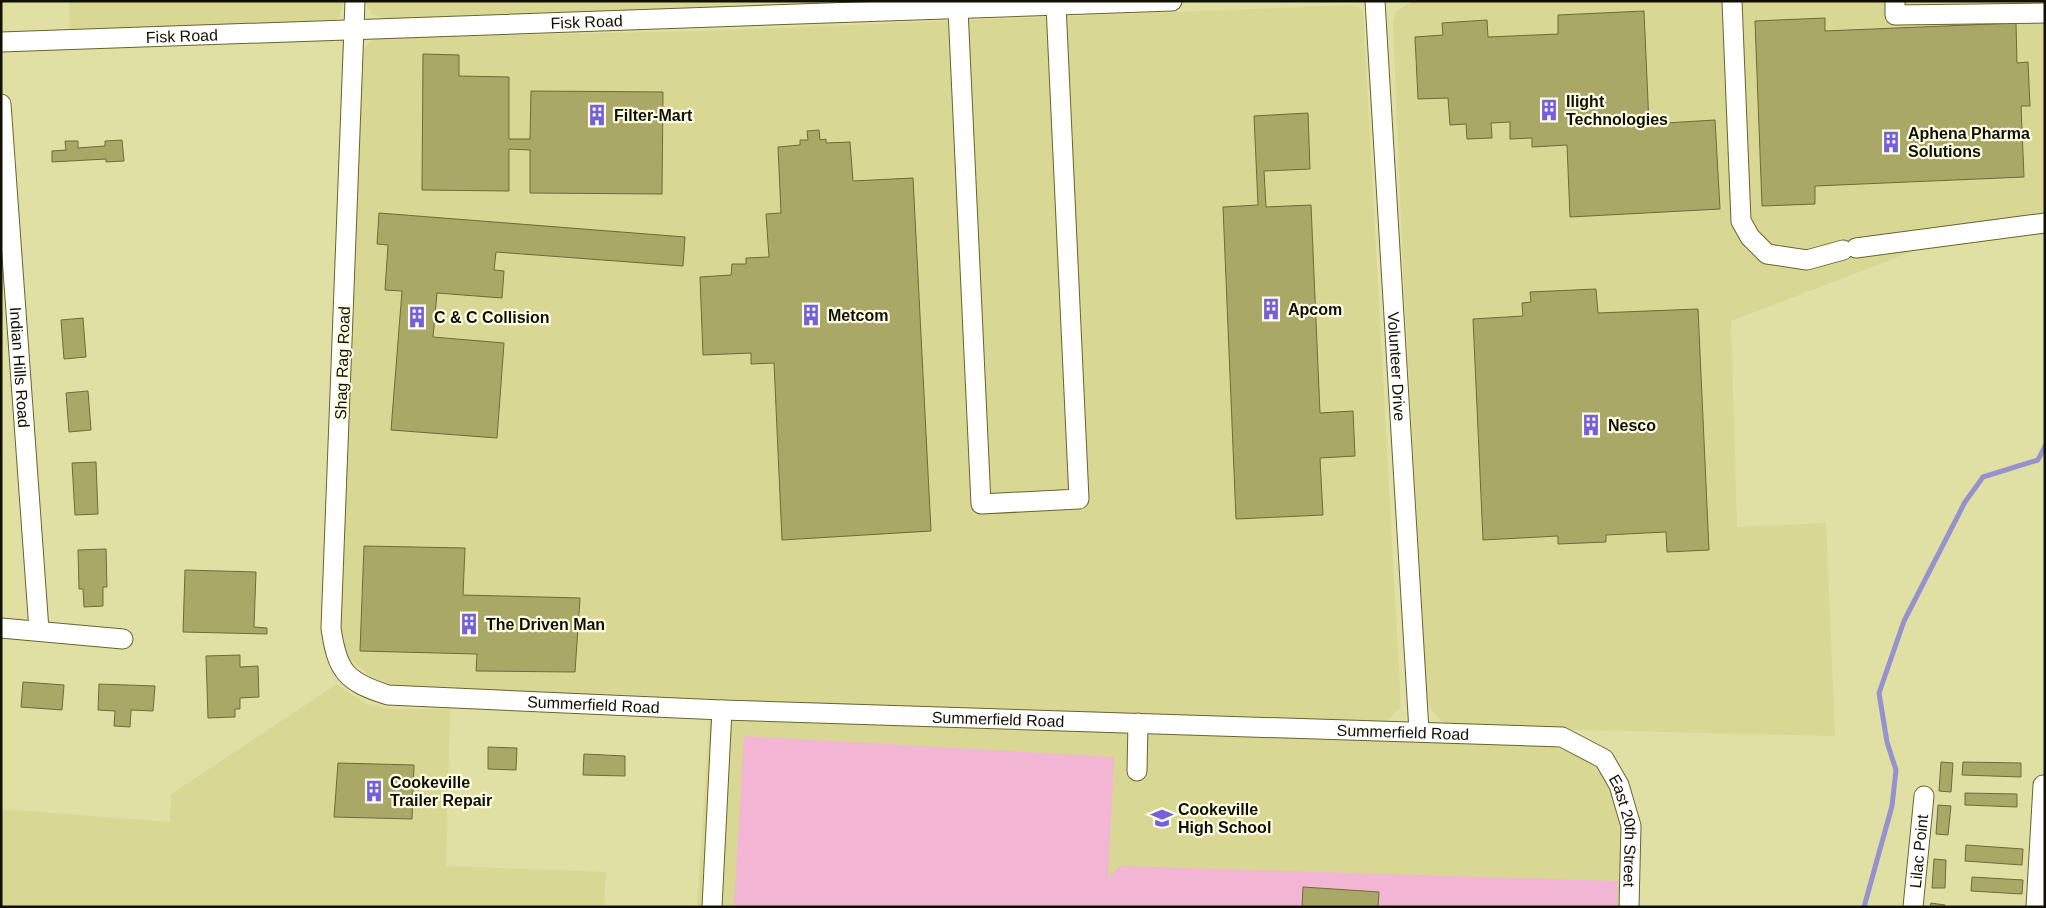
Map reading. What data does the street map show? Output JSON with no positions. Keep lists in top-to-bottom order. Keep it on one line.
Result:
{"streets":{"street":["Fisk Road","Shag Rag Road","Volunteer Drive","Indian Hills Road","Summerfield Road","East 20th Street","Lilac Point"]},"crossings":[["Fisk Road","Shag Rag Road"],["Shag Rag Road","Summerfield Road"],["Volunteer Drive","Summerfield Road"],["Summerfield Road","East 20th Street"]],"places":{"building":["Ilight Technologies","Filter-Mart","Aphena Pharma Solutions","Apcom","Metcom","C & C Collision","Nesco","The Driven Man","Cookeville Trailer Repair"],"school or university":["Cookeville High School"]}}
